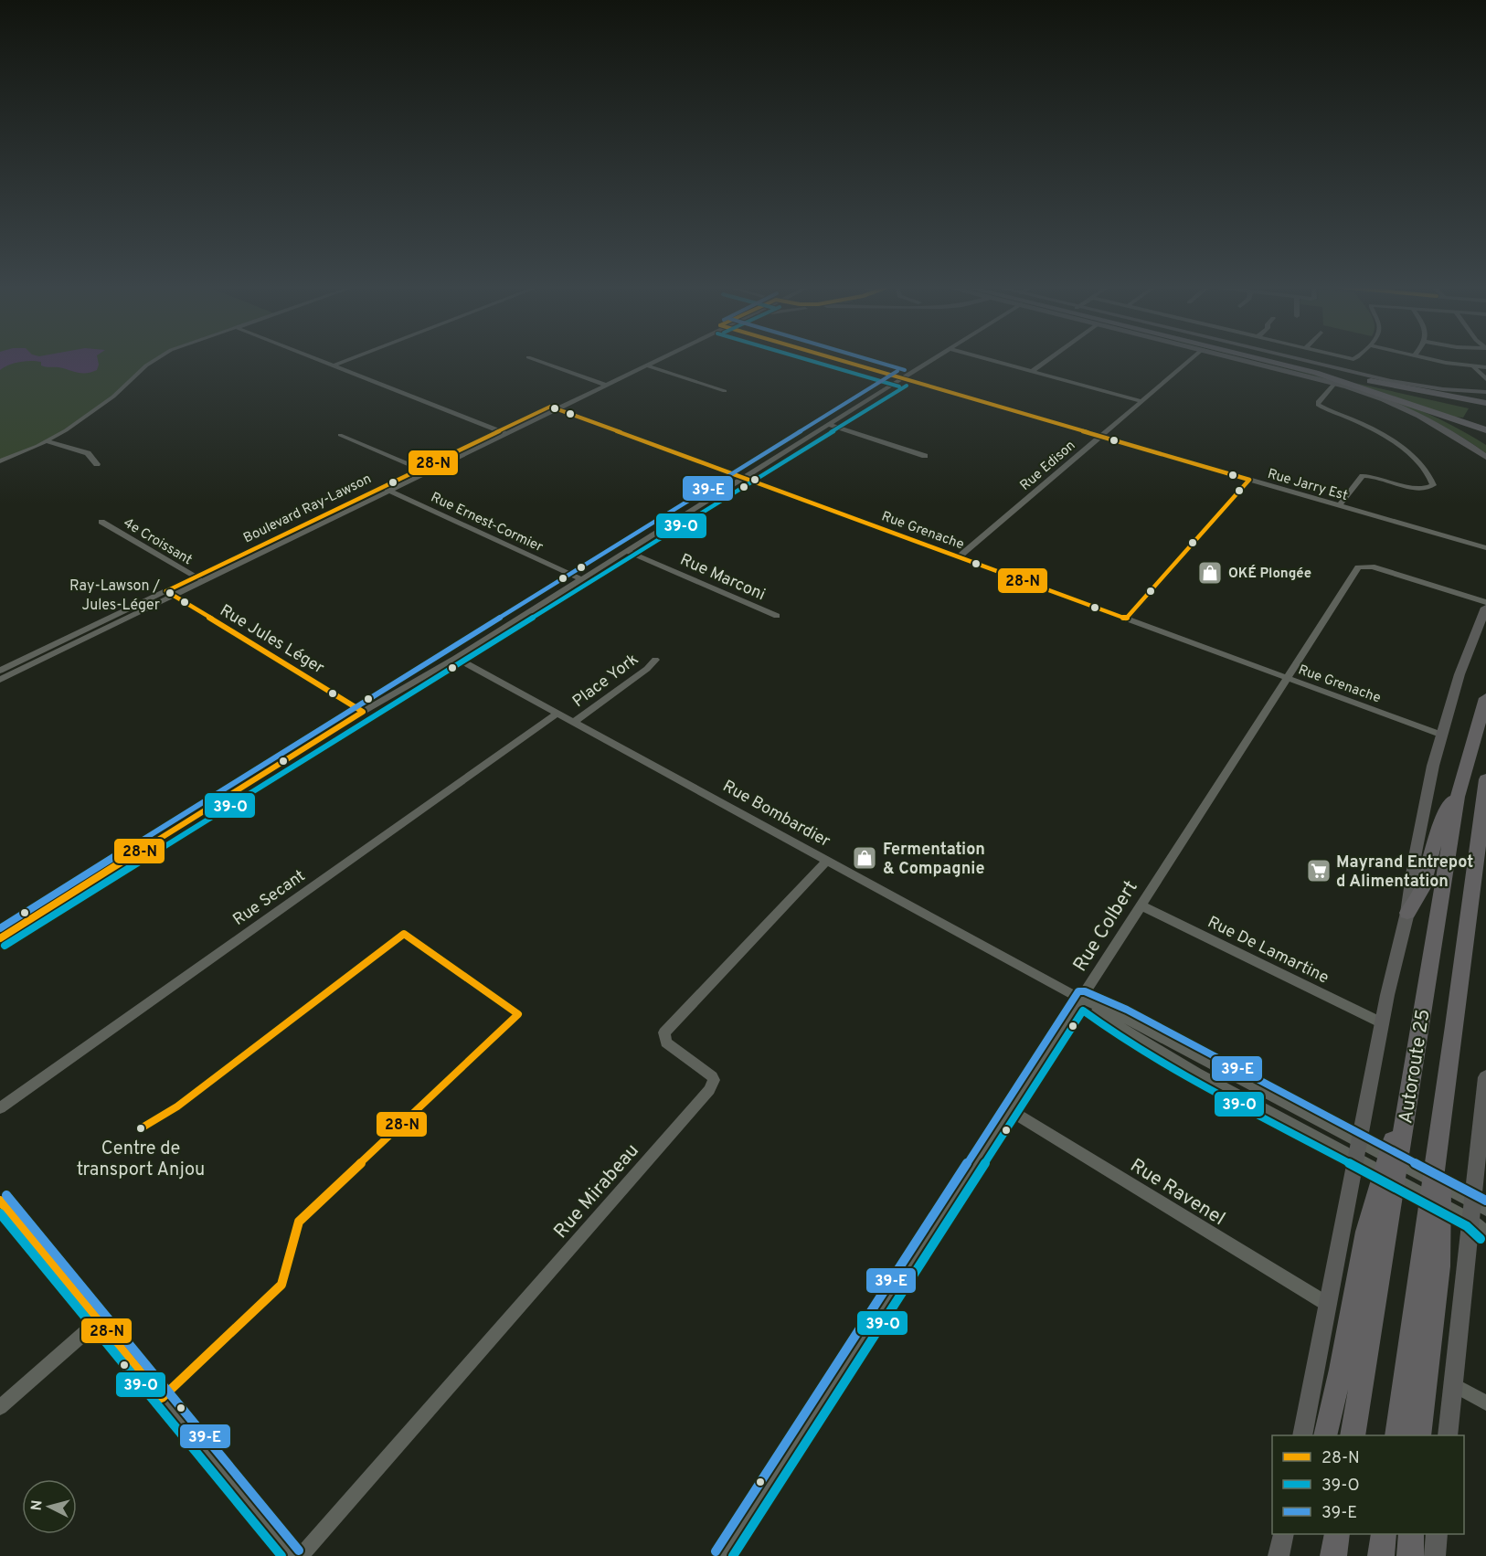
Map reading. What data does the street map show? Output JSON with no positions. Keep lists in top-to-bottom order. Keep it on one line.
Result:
{"streets":{"highway":["Autoroute 25"],"street":["Rue Edison","Rue Jarry Est","Boulevard Ray-Lawson","Rue Ernest-Cormier","Rue Grenache","4e Croissant","Rue Marconi","Rue Jules Léger","Place York","Rue Bombardier","Rue Secant","Rue Colbert","Rue De Lamartine","Rue Mirabeau","Rue Ravenel"]},"crossings":[["Rue Edison","Rue Jarry Est"],["Rue Edison","Rue Grenache"],["Boulevard Ray-Lawson","Rue Ernest-Cormier"],["Boulevard Ray-Lawson","Rue Grenache"],["Boulevard Ray-Lawson","4e Croissant"],["Boulevard Ray-Lawson","Rue Jules Léger"],["Rue Grenache","Rue Colbert"],["Place York","Rue Bombardier"],["Rue Bombardier","Rue Secant"],["Rue Bombardier","Rue Colbert"],["Rue Bombardier","Rue Mirabeau"],["Rue Colbert","Rue De Lamartine"],["Rue Colbert","Rue Ravenel"]],"places":{"shop":["OKÉ Plongée","Fermentation & Compagnie"],"other":["Ray-Lawson / Jules-Léger","Centre de transport Anjou"],"supermarket":["Mayrand Entrepot d Alimentation"]},"lines":["transit line 28-N","transit line 39-O","transit line 39-E"],"legend":["28-N","39-O","39-E"],"north":"left"}
